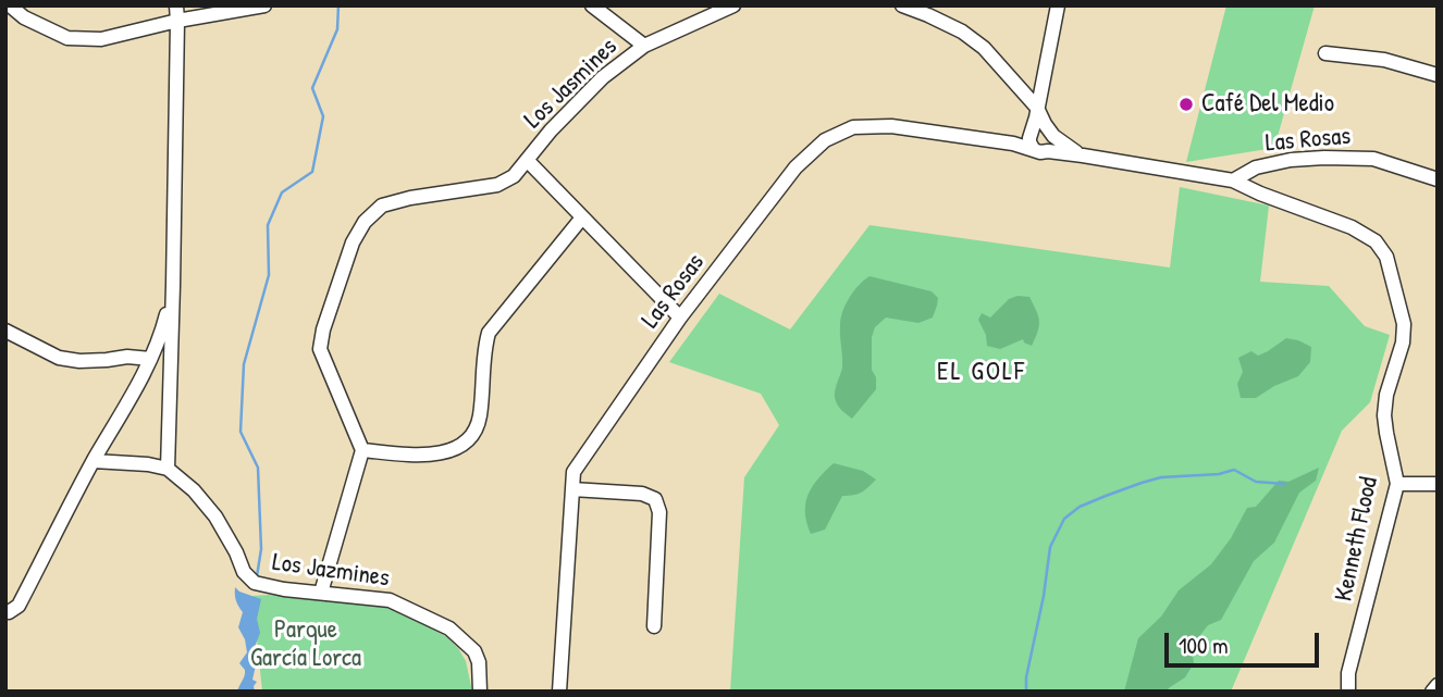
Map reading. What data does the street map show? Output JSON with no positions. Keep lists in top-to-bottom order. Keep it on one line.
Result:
{"streets":{"street":["Los Jasmines","Las Rosas","Kenneth Flood","Los Jazmines"]},"crossings":[["Las Rosas","Kenneth Flood"]],"districts":["EL GOLF"],"parks":["Parque García Lorca"],"places":["Café Del Medio"],"scale_bar":"100 m"}
